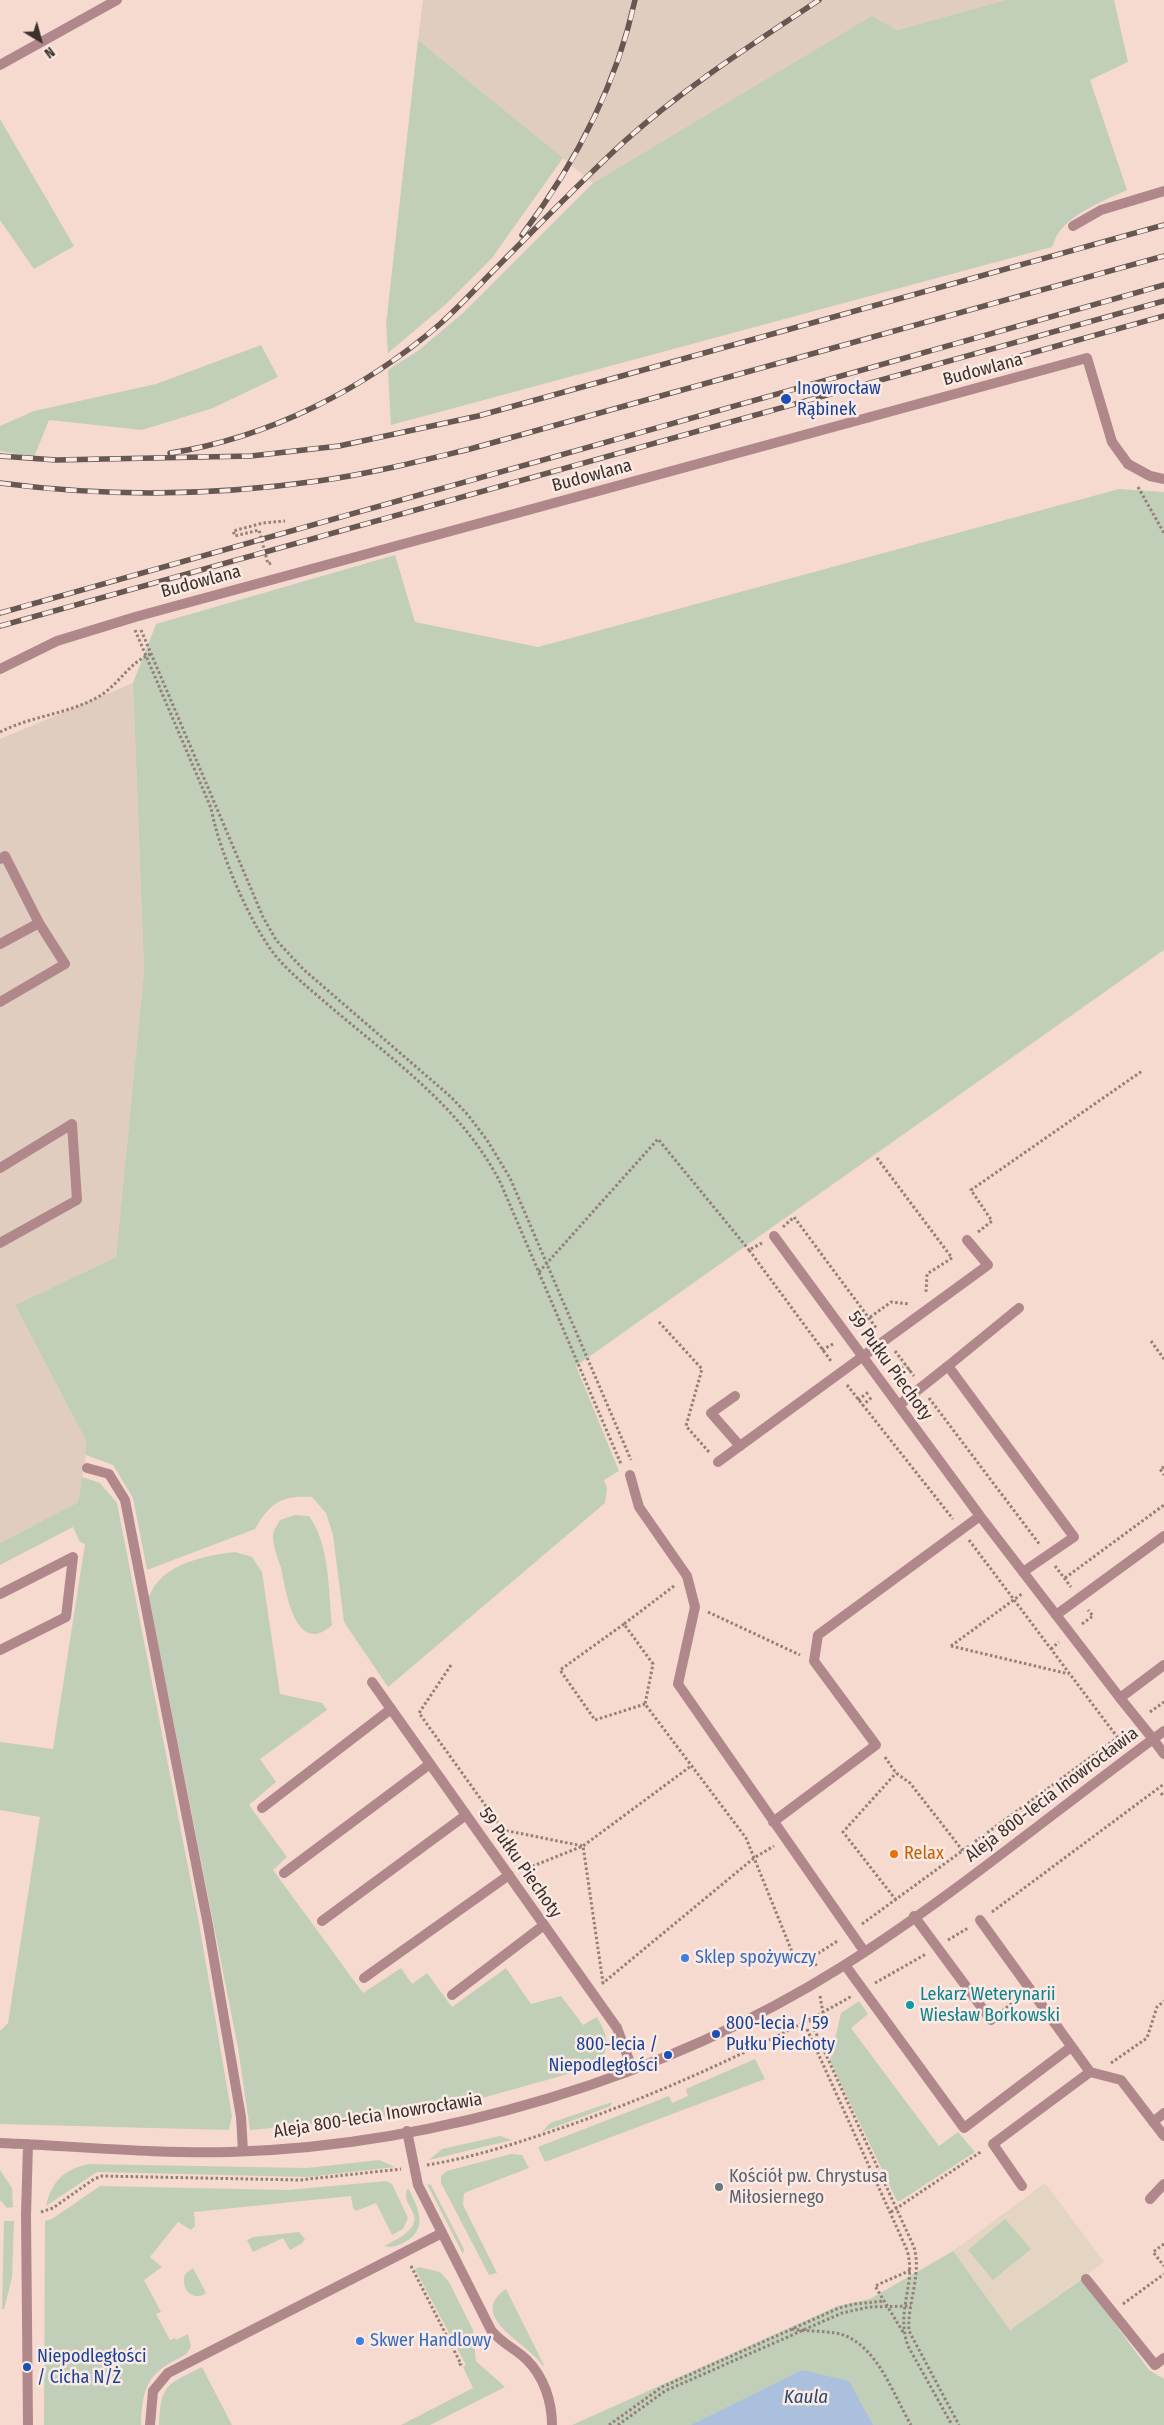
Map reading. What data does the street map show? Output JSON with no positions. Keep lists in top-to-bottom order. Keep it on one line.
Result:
{"streets":{"street":["Budowlana","59 Pułku Piechoty","Aleja 800-lecia Inowrocławia"]},"crossings":[["59 Pułku Piechoty","Aleja 800-lecia Inowrocławia"]],"water":["Kaula"],"places":["Inowrocław Rąbinek","Relax","Sklep spożywczy","Lekarz Weterynarii Wiesław Borkowski","800-lecia / 59 Pułku Piechoty","800-lecia / Niepodległości","Kościół pw. Chrystusa Miłosiernego","Skwer Handlowy","Niepodległości / Cicha N/Ż"],"north":"bottom right"}
